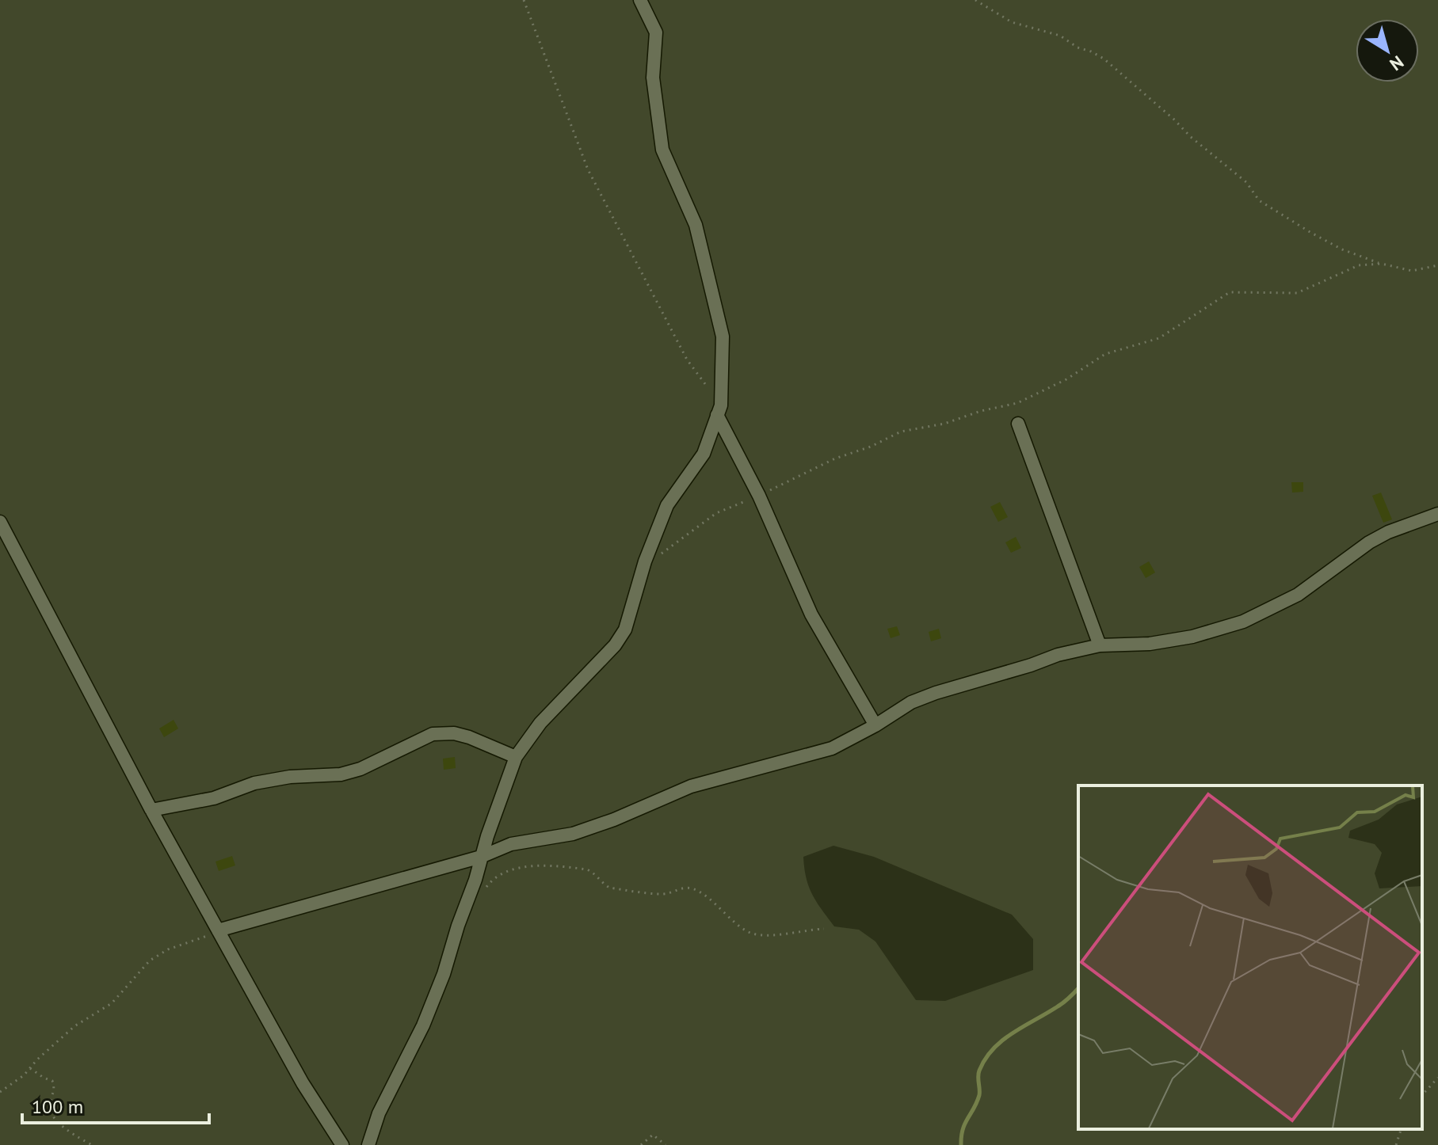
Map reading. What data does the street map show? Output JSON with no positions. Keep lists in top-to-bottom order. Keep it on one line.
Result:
{"scale_bar":"100 m","north":"bottom right"}
